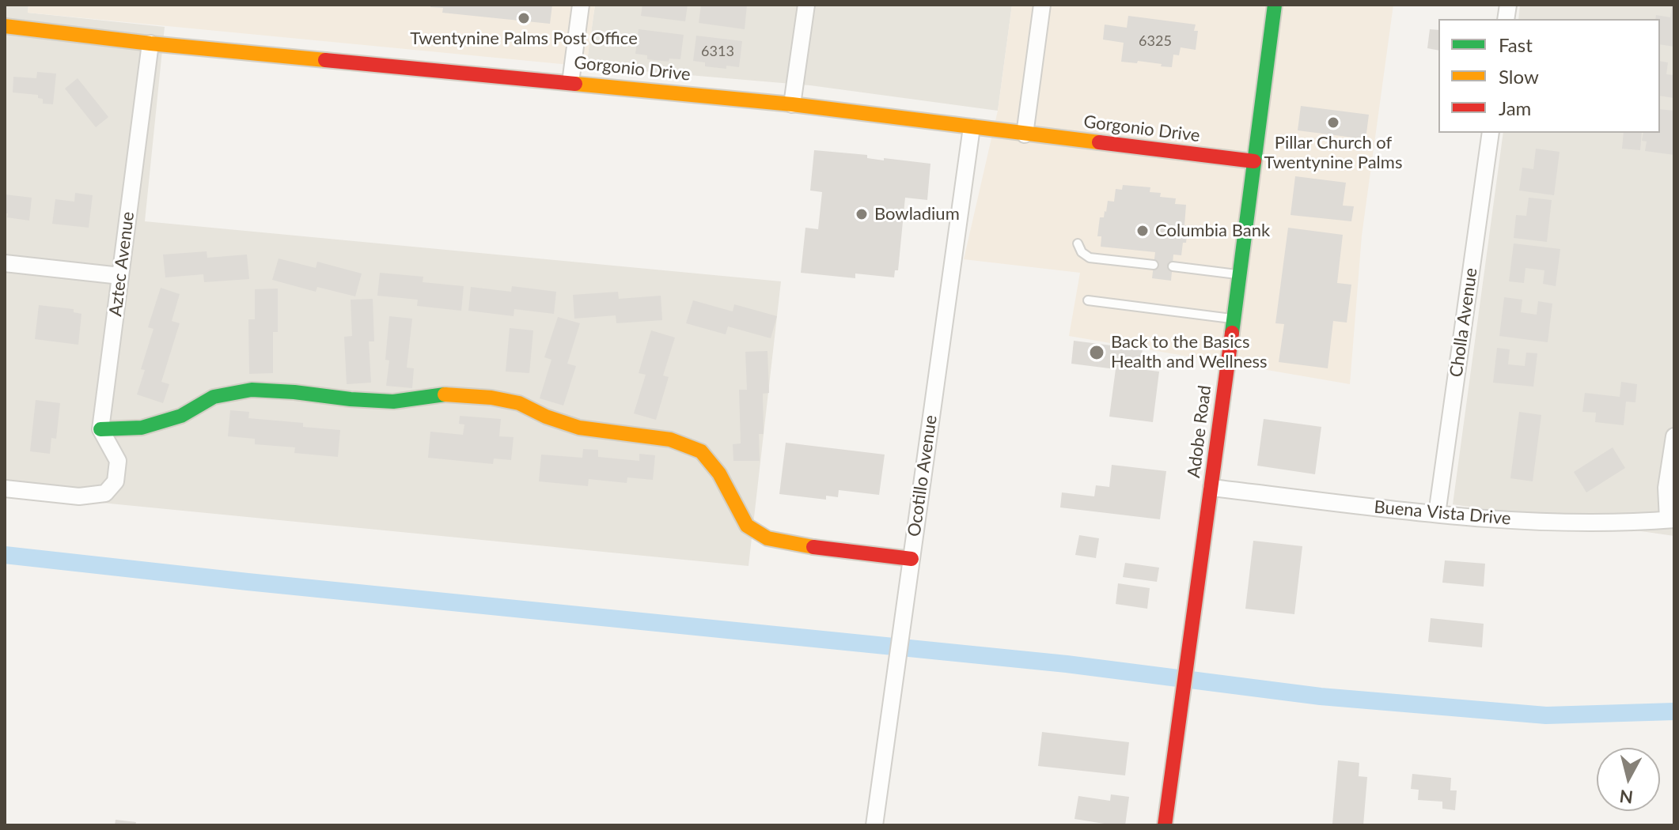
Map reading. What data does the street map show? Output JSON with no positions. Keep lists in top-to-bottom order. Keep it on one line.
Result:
{"streets":{"street":["Gorgonio Drive","Aztec Avenue","Cholla Avenue","Adobe Road","Ocotillo Avenue","Buena Vista Drive"]},"crossings":[["Gorgonio Drive","Aztec Avenue"],["Gorgonio Drive","Adobe Road"],["Gorgonio Drive","Ocotillo Avenue"],["Cholla Avenue","Buena Vista Drive"],["Adobe Road","Buena Vista Drive"]],"places":["Twentynine Palms Post Office","Pillar Church of Twentynine Palms","Bowladium","Columbia Bank","Back to the Basics Health and Wellness"],"house_numbers":["6325","6313"],"legend":["Fast","Slow","Jam"],"north":"bottom"}
